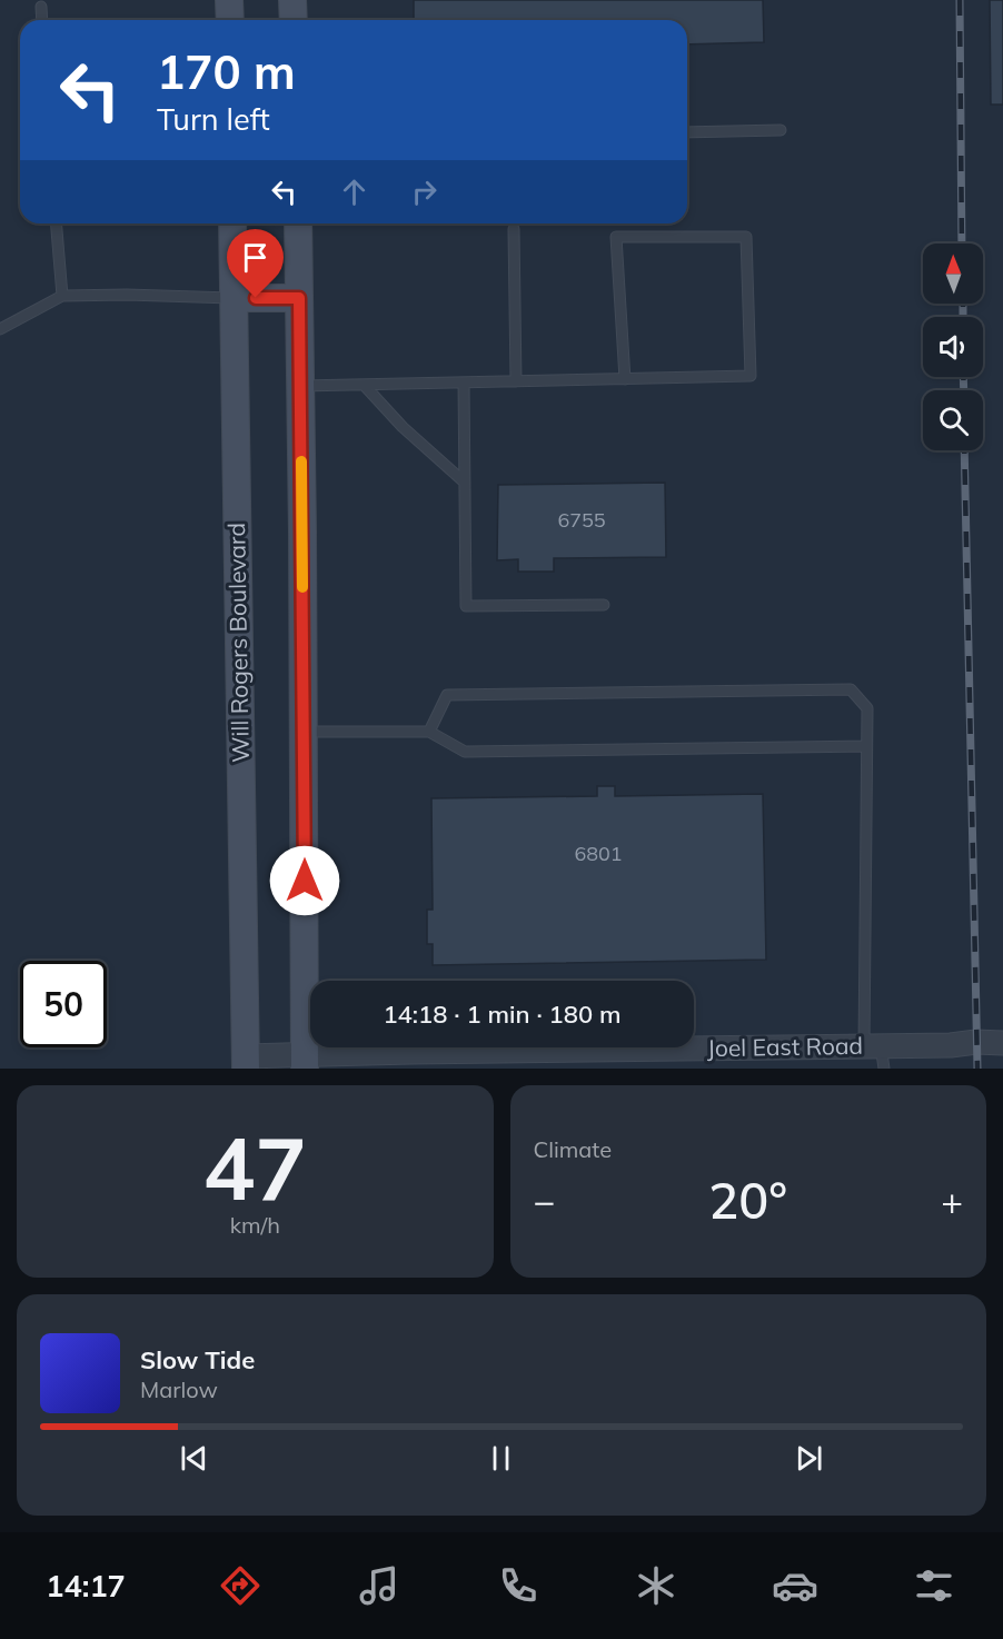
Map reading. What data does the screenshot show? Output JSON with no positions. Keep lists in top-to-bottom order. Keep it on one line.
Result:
{"streets":{"main road":["Will Rogers Boulevard"],"street":["Joel East Road"]},"crossings":[["Will Rogers Boulevard","Joel East Road"]],"house_numbers":["6755","6801"],"north":"top","page":{"turn":["170 m","Turn left"],"limit":"50","trip":"14:18 · 1 min · 180 m","tile":[["47","km/h"],"Climate"],"heat":["−","20°","+"],"song":["Slow Tide","Marlow"],"tabs":"14:17"}}
